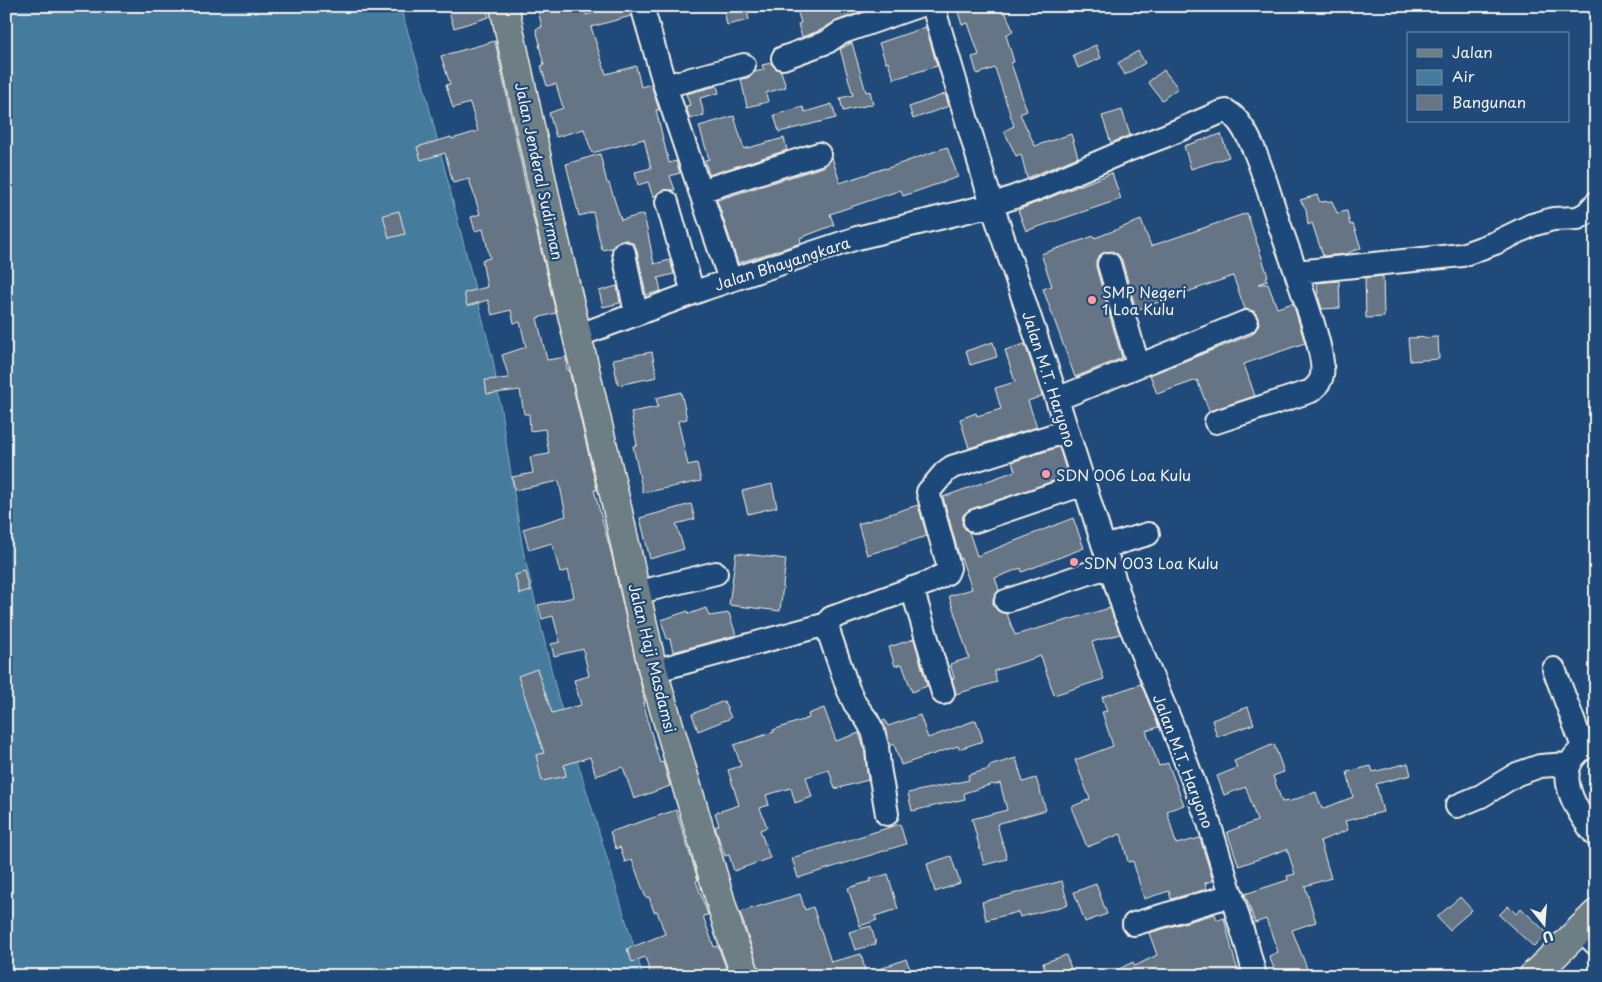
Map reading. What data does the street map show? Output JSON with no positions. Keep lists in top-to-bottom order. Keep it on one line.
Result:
{"streets":{"main road":["Jalan Jenderal Sudirman","Jalan Haji Masdamsi"],"street":["Jalan Bhayangkara","Jalan M.T. Haryono"]},"crossings":[["Jalan Jenderal Sudirman","Jalan Bhayangkara"],["Jalan Jenderal Sudirman","Jalan Haji Masdamsi"],["Jalan Bhayangkara","Jalan M.T. Haryono"],["Jalan Bhayangkara","Jalan Haji Masdamsi"]],"places":["SMP Negeri 1 Loa Kulu","SDN 006 Loa Kulu","SDN 003 Loa Kulu"],"legend":["Jalan","Air","Bangunan"],"north":"bottom"}
